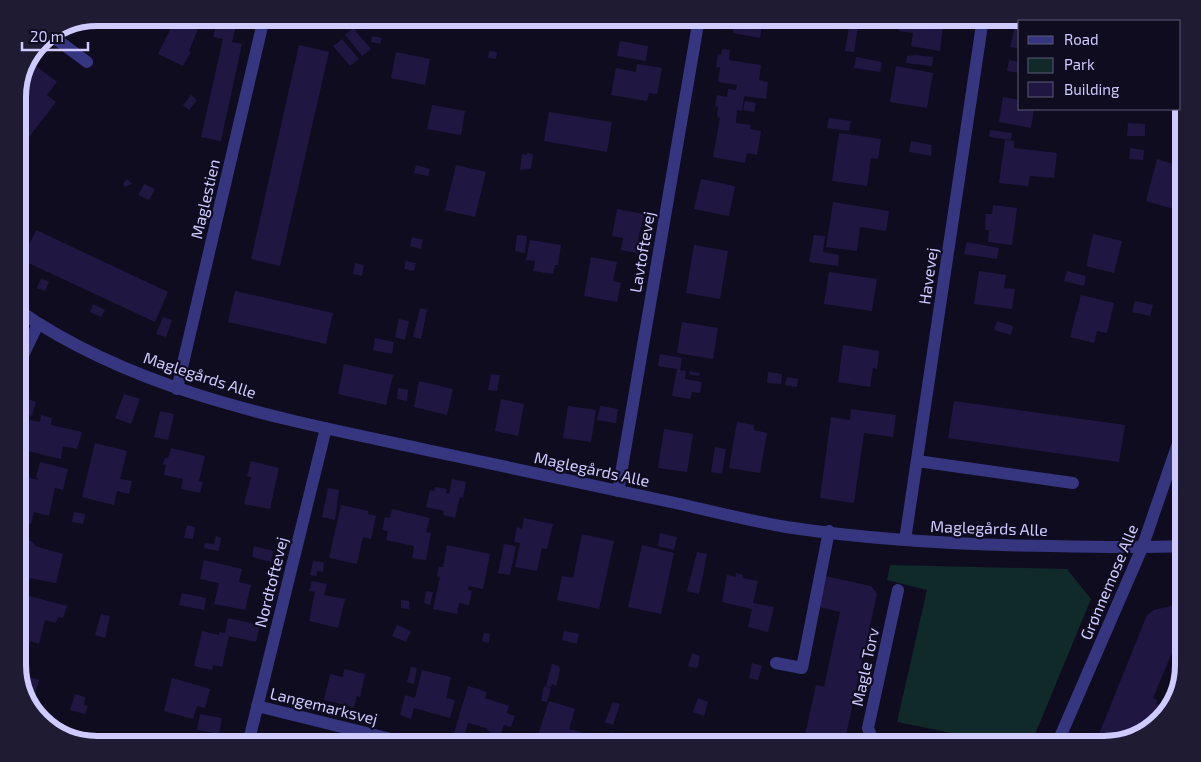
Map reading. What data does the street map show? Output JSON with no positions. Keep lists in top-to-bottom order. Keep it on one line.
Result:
{"streets":{"street":["Maglestien","Lavtoftevej","Havevej","Maglegårds Alle","Nordtoftevej","Grønnemose Alle","Magle Torv","Langemarksvej"]},"crossings":[["Maglestien","Maglegårds Alle"],["Lavtoftevej","Maglegårds Alle"],["Havevej","Maglegårds Alle"],["Maglegårds Alle","Nordtoftevej"],["Maglegårds Alle","Grønnemose Alle"],["Nordtoftevej","Langemarksvej"]],"legend":["Road","Park","Building"],"scale_bar":"20 m"}
